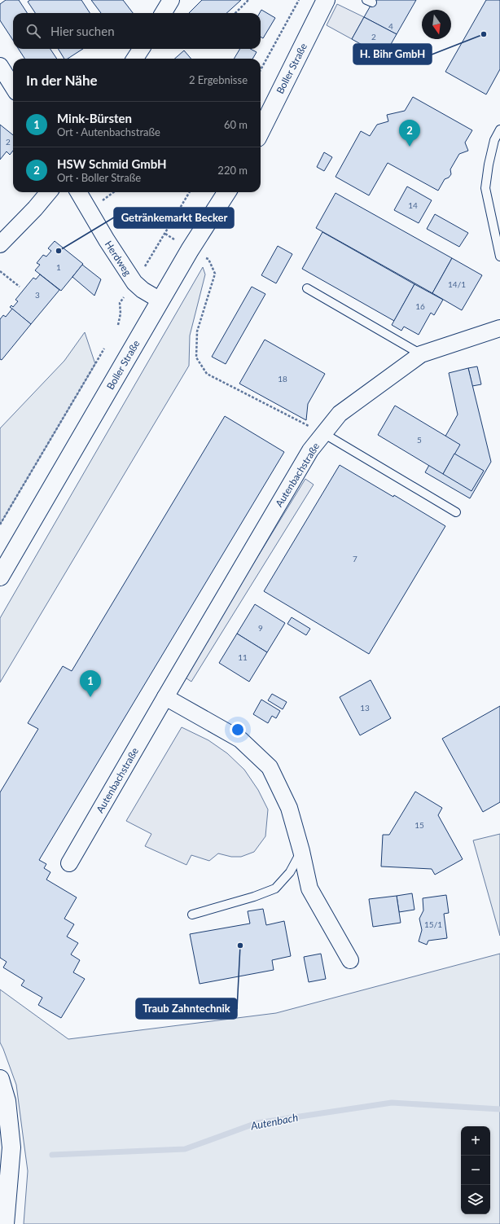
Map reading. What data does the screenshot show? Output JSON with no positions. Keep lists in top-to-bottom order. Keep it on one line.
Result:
{"streets":{"main road":["Boller Straße"],"street":["Herdweg","Autenbachstraße"]},"crossings":[["Boller Straße","Herdweg"]],"water":["Autenbach"],"places":["H. Bihr GmbH","Getränkemarkt Becker","Traub Zahntechnik"],"house_numbers":["4","2","2","14","1","14/1","3","16","18","5","7","9","11","13","15","15/1"],"north":"bottom","page":{"search":"Hier suchen","heading":["In der Nähe","2 Ergebnisse"],"list":[{"mark":"1","name":"Mink-Bürsten","note":"Ort · Autenbachstraße","value":"60 m"},{"mark":"2","name":"HSW Schmid GmbH","note":"Ort · Boller Straße","value":"220 m"}],"pins":["2","1"],"map_buttons":["+","−"]}}
